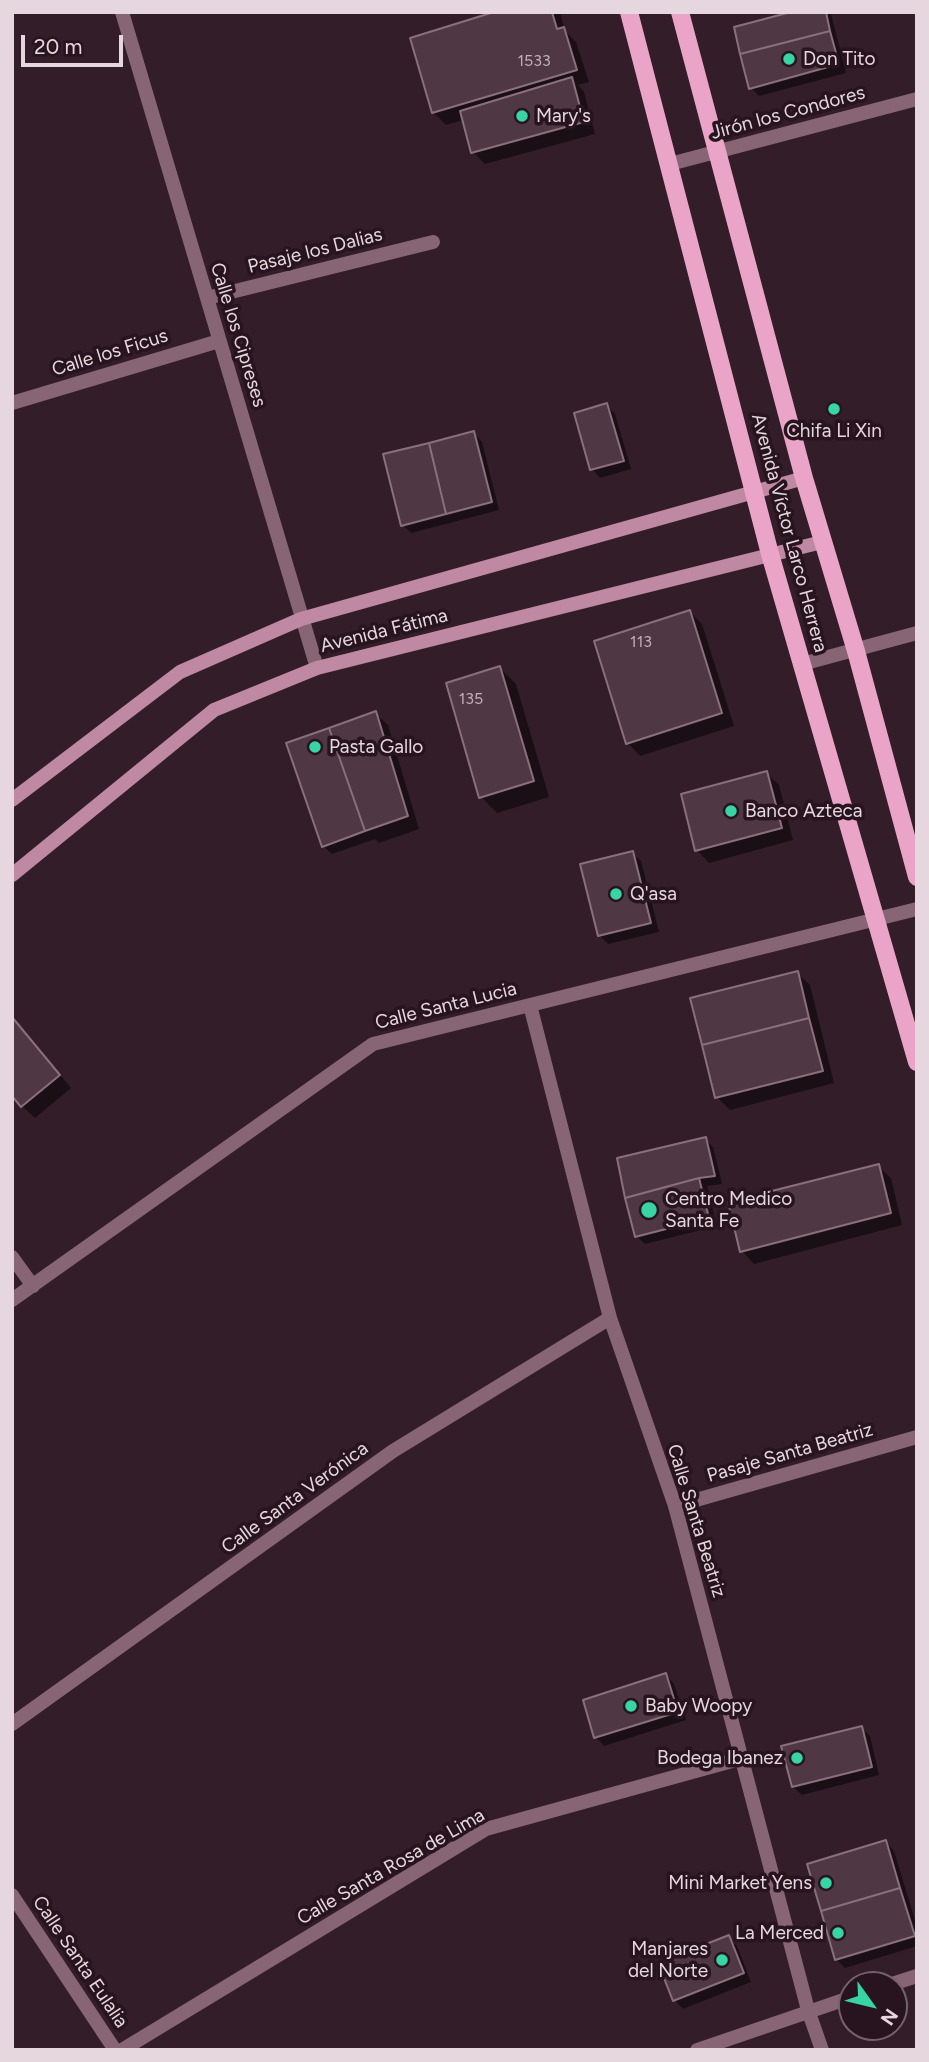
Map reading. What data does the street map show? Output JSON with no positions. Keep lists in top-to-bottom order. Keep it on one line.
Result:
{"streets":{"main road":["Avenida Víctor Larco Herrera","Avenida Fátima"],"street":["Jirón los Condores","Pasaje los Dalias","Calle los Cipreses","Calle los Ficus","Calle Santa Lucia","Pasaje Santa Beatriz","Calle Santa Verónica","Calle Santa Beatriz","Calle Santa Rosa de Lima","Calle Santa Eulalia"]},"crossings":[["Jirón los Condores","Avenida Víctor Larco Herrera"],["Pasaje los Dalias","Calle los Cipreses"],["Calle los Cipreses","Calle los Ficus"],["Calle los Cipreses","Avenida Fátima"],["Avenida Víctor Larco Herrera","Avenida Fátima"],["Avenida Víctor Larco Herrera","Calle Santa Lucia"],["Calle Santa Lucia","Calle Santa Beatriz"],["Pasaje Santa Beatriz","Calle Santa Beatriz"],["Calle Santa Verónica","Calle Santa Beatriz"],["Calle Santa Beatriz","Calle Santa Rosa de Lima"]],"places":["Don Tito","Mary's","Chifa Li Xin","Pasta Gallo","Banco Azteca","Q'asa","Centro Medico Santa Fe","Baby Woopy","Bodega Ibanez","Mini Market Yens","La Merced","Manjares del Norte"],"house_numbers":["1533","113","135"],"scale_bar":"20 m","north":"bottom right"}
